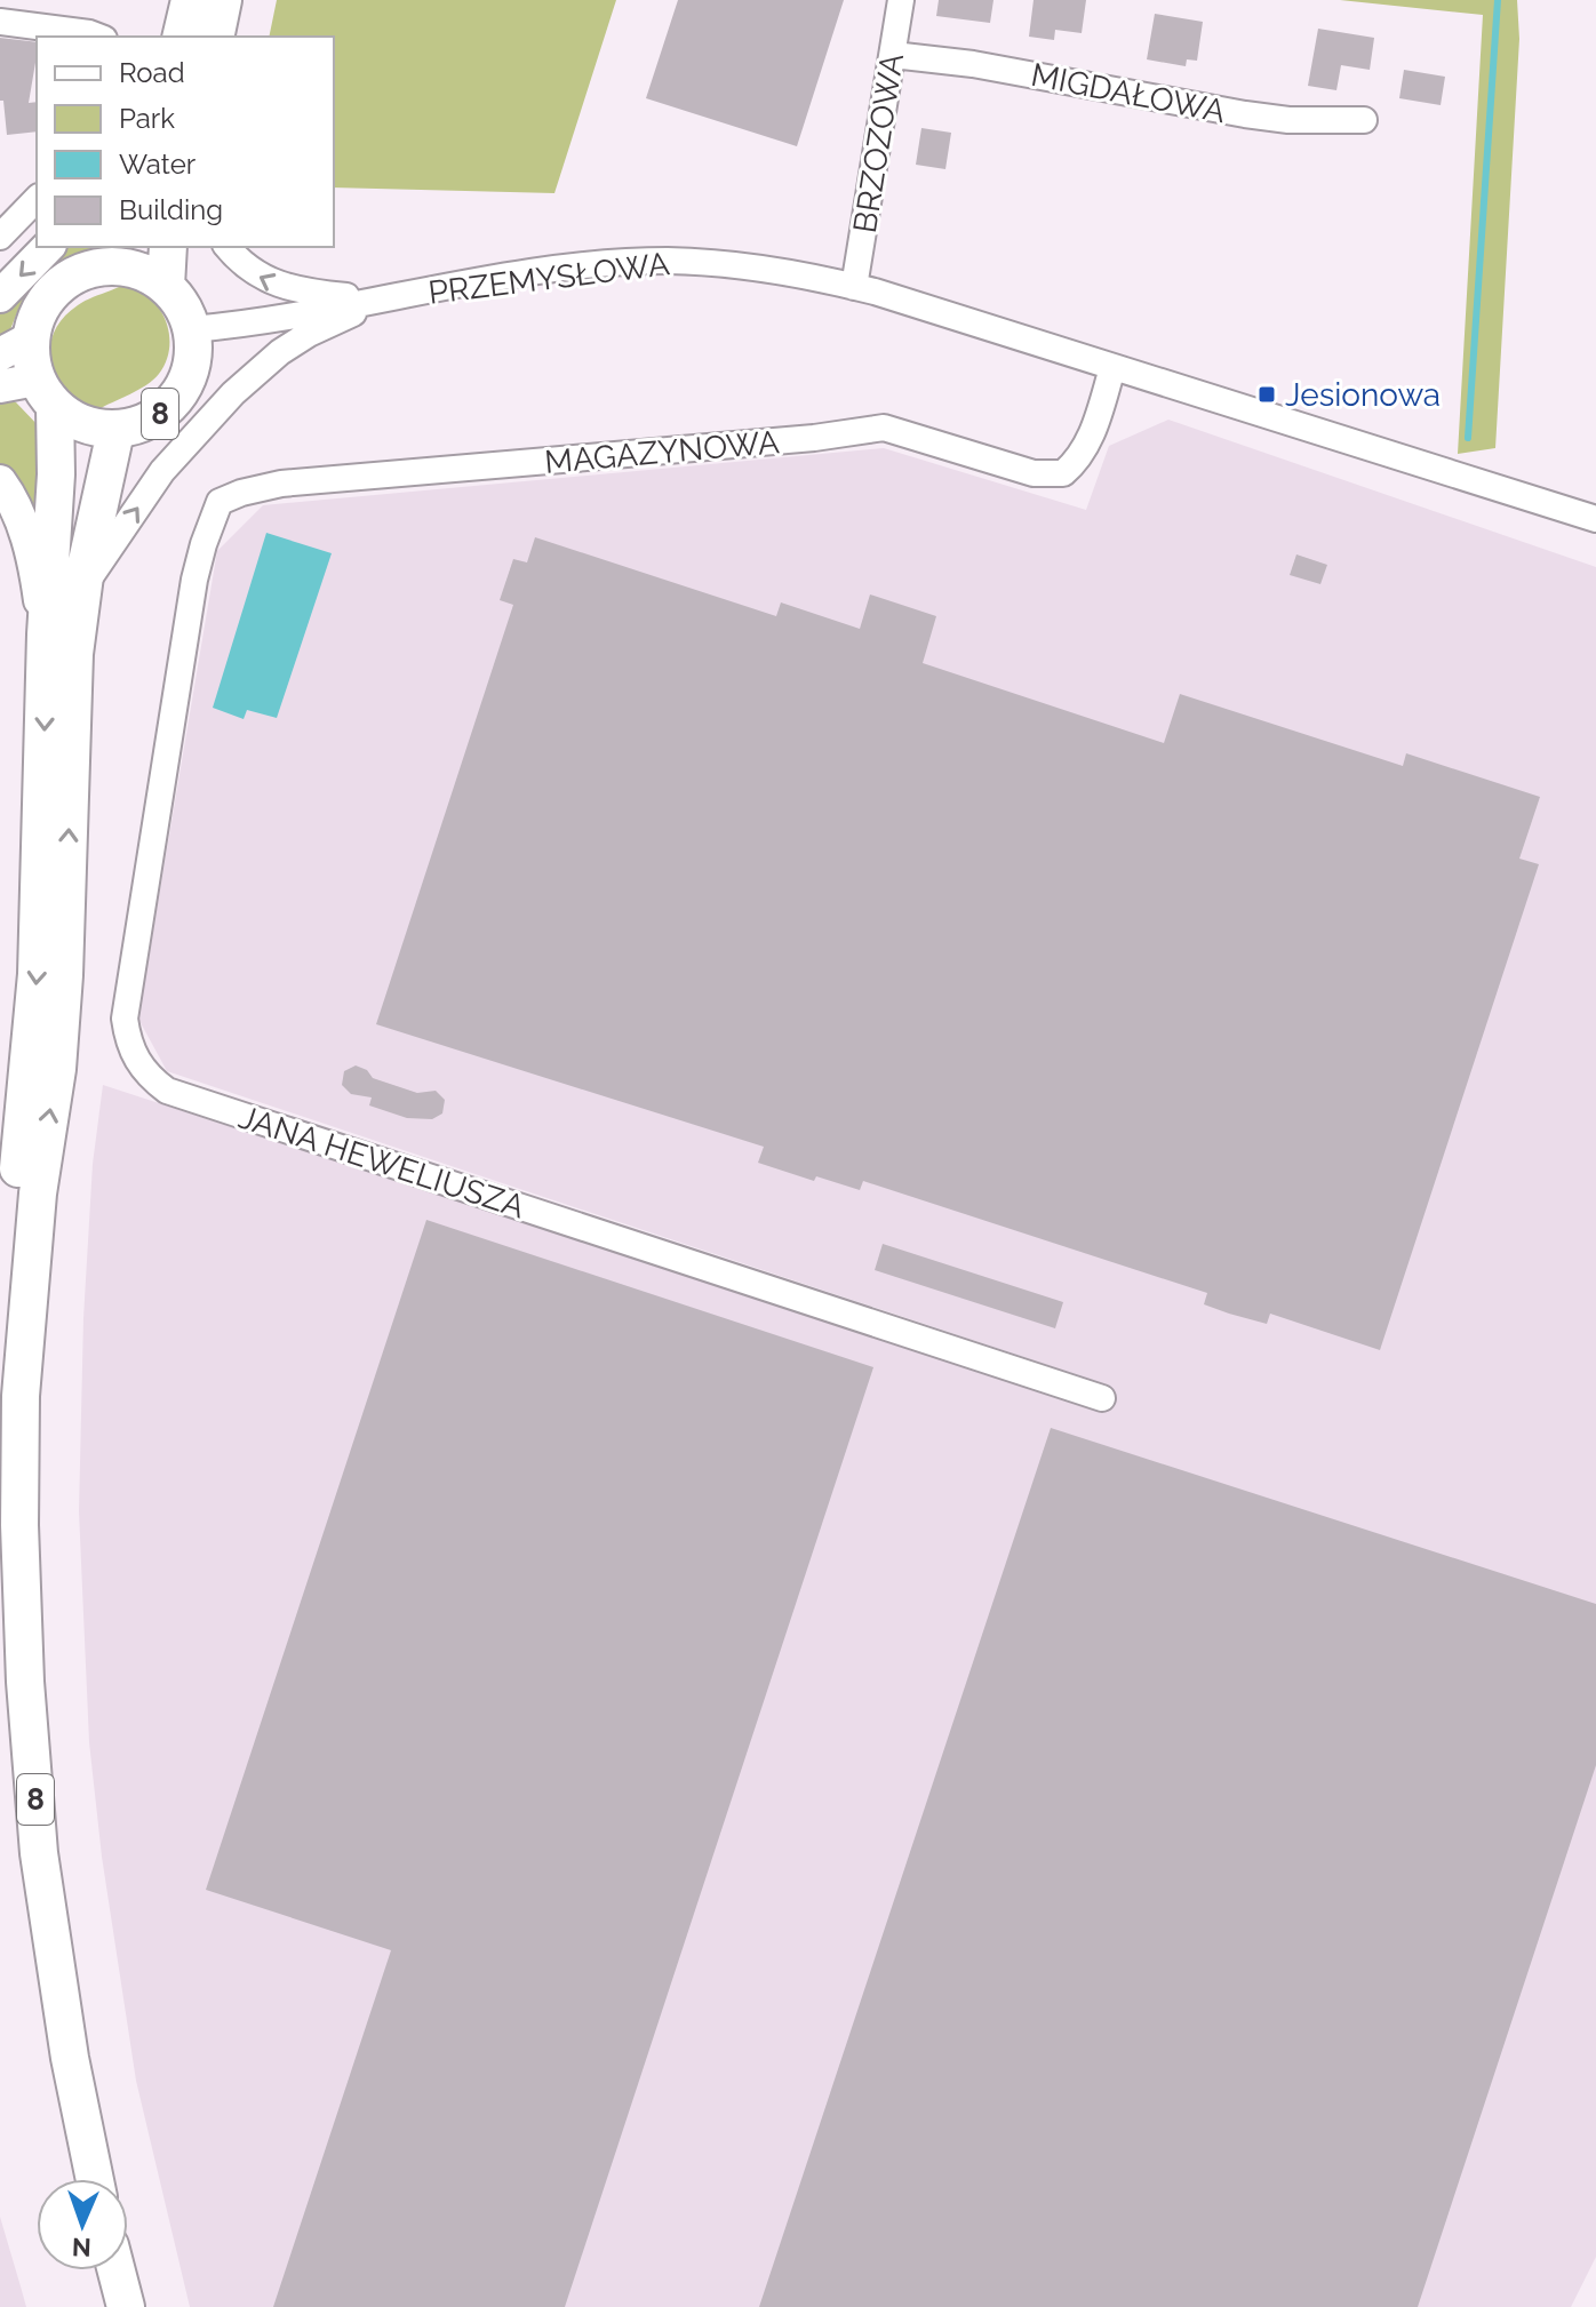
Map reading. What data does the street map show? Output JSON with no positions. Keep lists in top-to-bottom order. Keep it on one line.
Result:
{"streets":{"highway":["8"],"street":["MIGDAŁOWA","BRZOZOWA","PRZEMYSŁOWA","MAGAZYNOWA","JANA HEWELIUSZA"]},"crossings":[["MIGDAŁOWA","BRZOZOWA"],["BRZOZOWA","PRZEMYSŁOWA"],["PRZEMYSŁOWA","8"],["PRZEMYSŁOWA","MAGAZYNOWA"],["MAGAZYNOWA","JANA HEWELIUSZA"]],"places":{"transit":["Jesionowa"]},"legend":["Road","Park","Water","Building"],"north":"bottom"}
